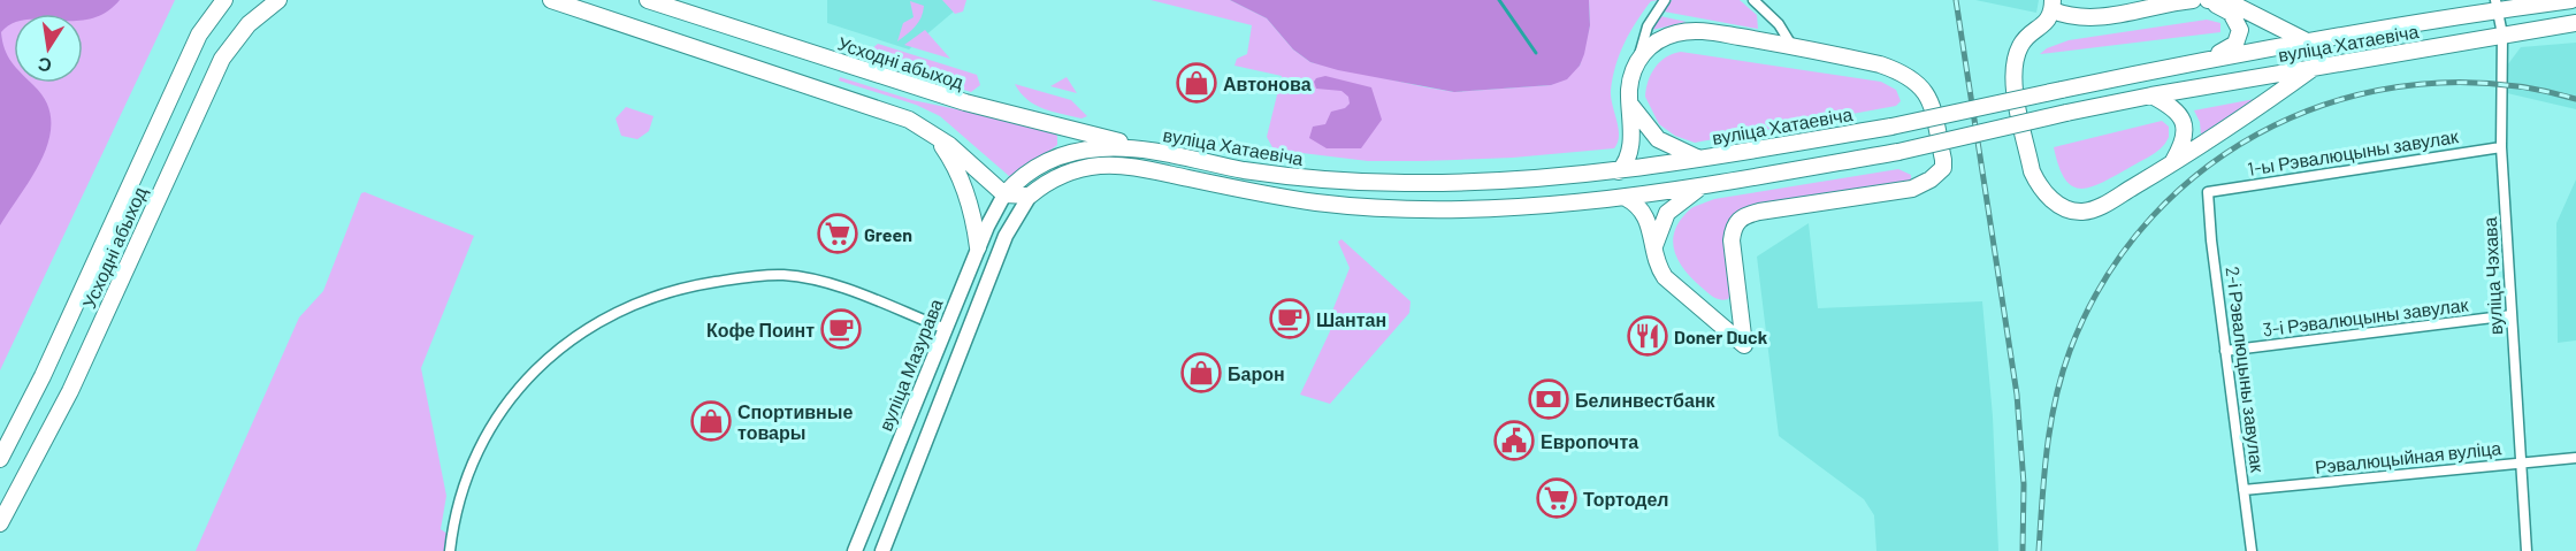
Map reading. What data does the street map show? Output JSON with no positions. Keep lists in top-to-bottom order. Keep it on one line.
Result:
{"streets":{"main road":["вуліца Хатаевіча","Усходні абыход","вуліца Мазурава"],"street":["1-ы Рэвалюцыны завулак","вуліца Чэхава","3-і Рэвалюцыны завулак","2-і Рэвалюцыны завулак","Рэвалюцыйная вуліца"]},"crossings":[["вуліца Хатаевіча","Усходні абыход"],["вуліца Хатаевіча","вуліца Чэхава"],["вуліца Хатаевіча","вуліца Мазурава"],["1-ы Рэвалюцыны завулак","вуліца Чэхава"],["1-ы Рэвалюцыны завулак","2-і Рэвалюцыны завулак"],["вуліца Чэхава","3-і Рэвалюцыны завулак"],["вуліца Чэхава","Рэвалюцыйная вуліца"],["3-і Рэвалюцыны завулак","2-і Рэвалюцыны завулак"],["2-і Рэвалюцыны завулак","Рэвалюцыйная вуліца"]],"places":{"shop":["Автонова","Барон","Спортивные товары"],"supermarket":["Green","Тортодел"],"cafe":["Шантан","Кофе Поинт"],"restaurant":["Doner Duck"],"bank":["Белинвестбанк"],"public building":["Европочта"]},"north":"bottom"}
